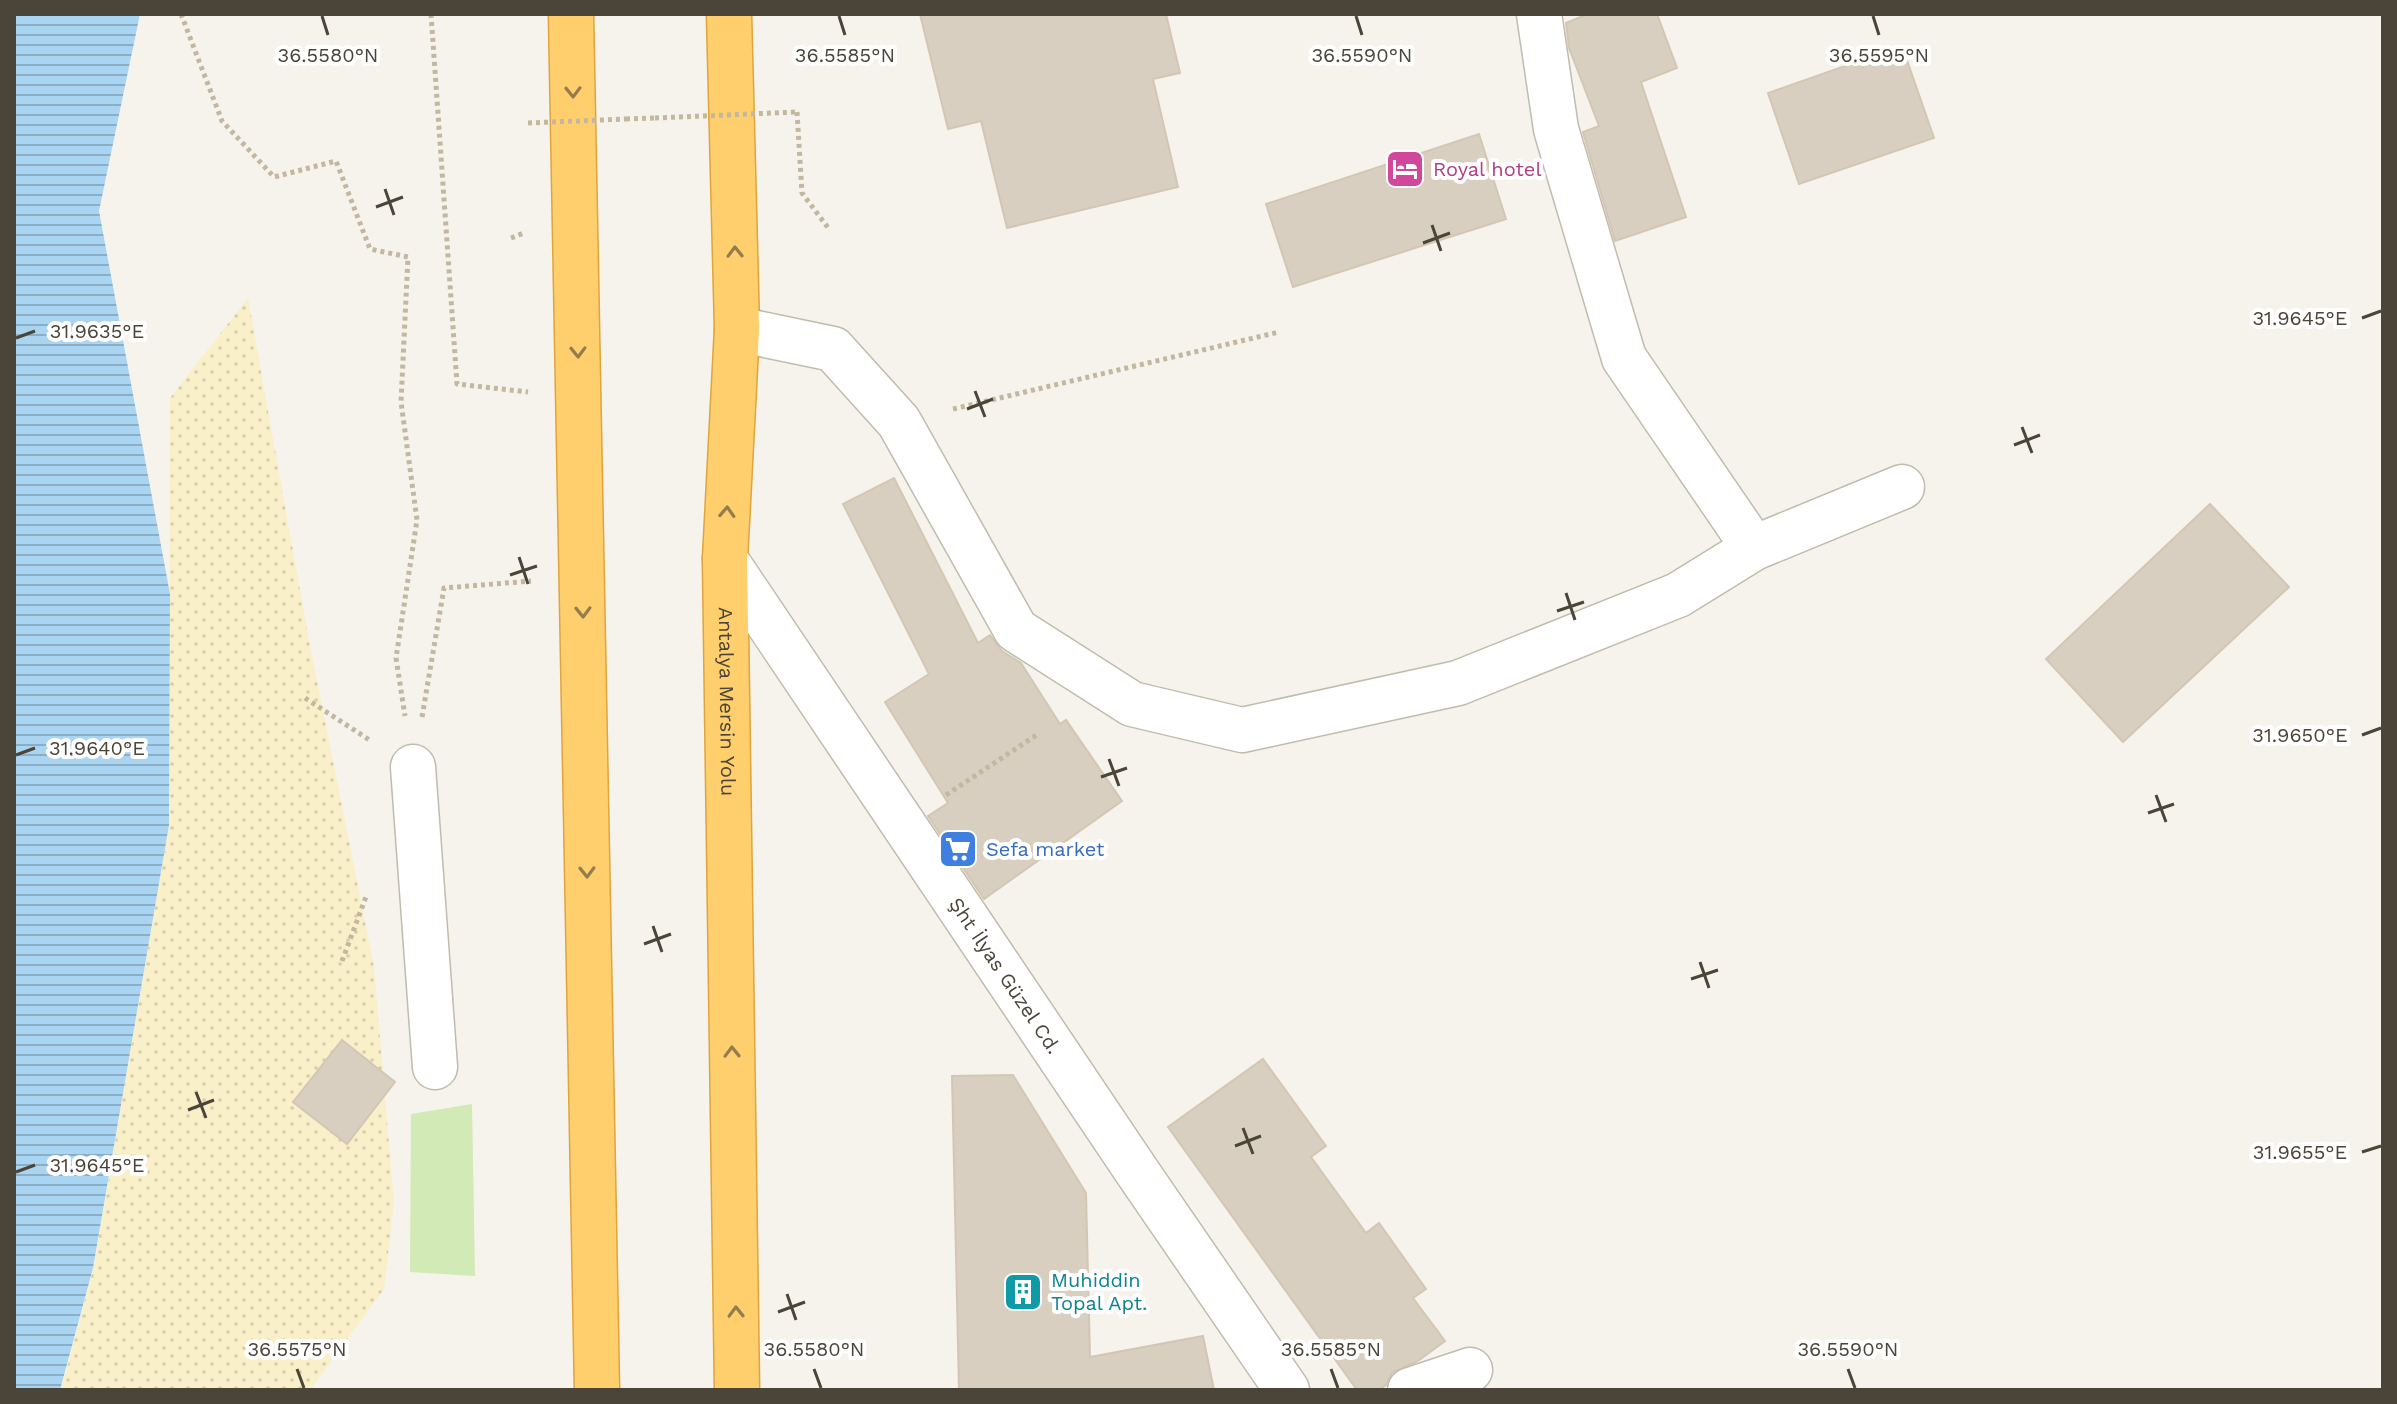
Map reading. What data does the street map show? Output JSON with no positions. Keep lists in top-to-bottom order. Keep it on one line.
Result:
{"streets":{"highway":["Antalya Mersin Yolu"],"street":["Şht İlyas Güzel Cd."]},"crossings":[["Antalya Mersin Yolu","Şht İlyas Güzel Cd."]],"places":{"hotel":["Royal hotel"],"supermarket":["Sefa market"],"building":["Muhiddin Topal Apt."]},"coordinates":["36.5595°N","36.5580°N","36.5585°N","36.5590°N","31.9645°E","31.9635°E","31.9650°E","31.9640°E","31.9655°E","36.5575°N"]}
